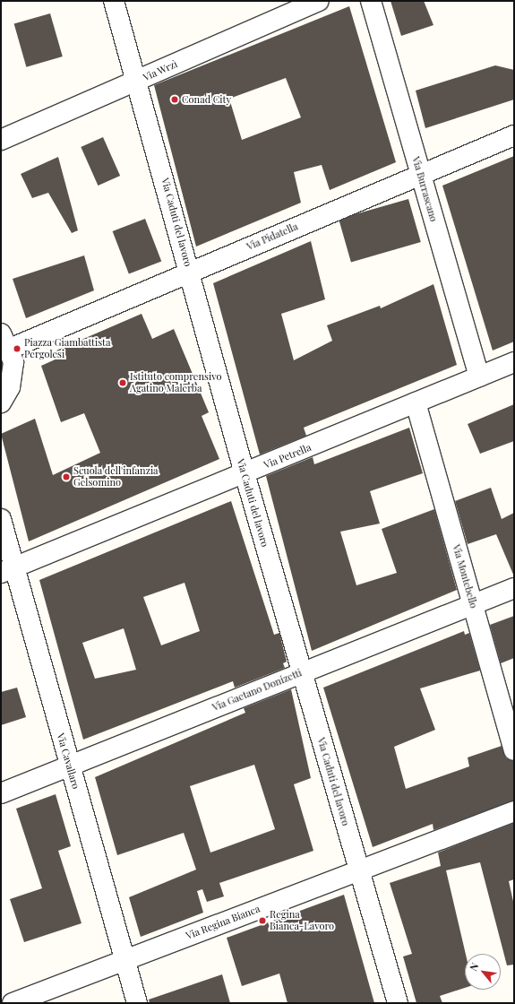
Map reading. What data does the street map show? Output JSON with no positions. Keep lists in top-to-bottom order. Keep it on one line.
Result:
{"streets":{"street":["Via Wrzì","Via Burrascano","Via Caduti del lavoro","Via Pidatella","Via Petrella","Via Montebello","Via Gaetano Donizetti","Via Cavallaro","Via Regina Bianca"]},"crossings":[["Via Wrzì","Via Caduti del lavoro"],["Via Burrascano","Via Pidatella"],["Via Burrascano","Via Petrella"],["Via Caduti del lavoro","Via Pidatella"],["Via Caduti del lavoro","Via Petrella"],["Via Caduti del lavoro","Via Gaetano Donizetti"],["Via Caduti del lavoro","Via Regina Bianca"],["Via Petrella","Via Montebello"],["Via Petrella","Via Cavallaro"],["Via Montebello","Via Gaetano Donizetti"],["Via Gaetano Donizetti","Via Cavallaro"],["Via Cavallaro","Via Regina Bianca"]],"places":["Conad City","Piazza Giambattista Pergolesi","Istituto comprensivo Agatino Malerba","Scuola dell'infanzia Gelsomino","Regina Bianca-Lavoro"],"north":"top left"}
